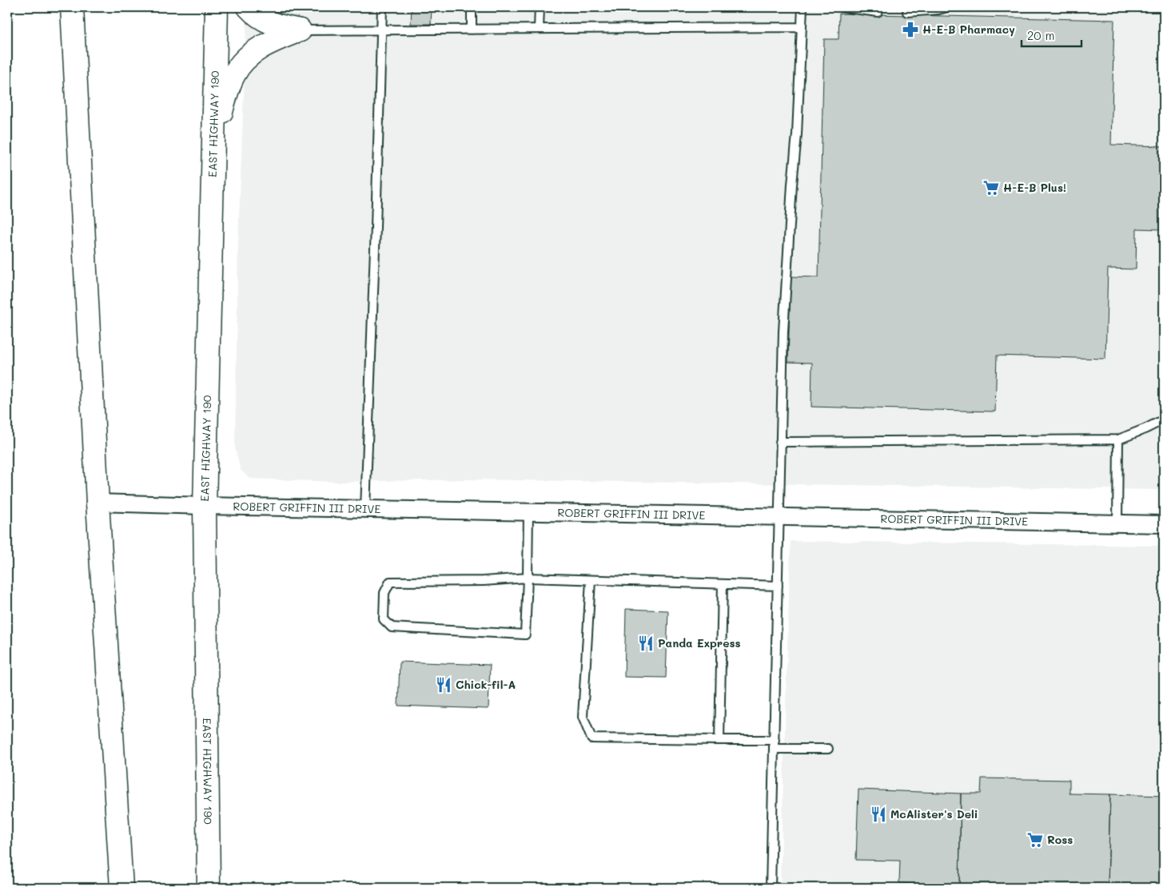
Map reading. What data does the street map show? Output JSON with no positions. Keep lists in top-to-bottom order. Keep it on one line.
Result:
{"streets":{"main road":["EAST HIGHWAY 190"],"street":["ROBERT GRIFFIN III DRIVE"]},"crossings":[["EAST HIGHWAY 190","ROBERT GRIFFIN III DRIVE"]],"places":{"pharmacy":["H-E-B Pharmacy"],"supermarket":["H-E-B Plus!","Ross"],"restaurant":["Panda Express","Chick-fil-A","McAlister's Deli"]},"scale_bar":"20 m"}
